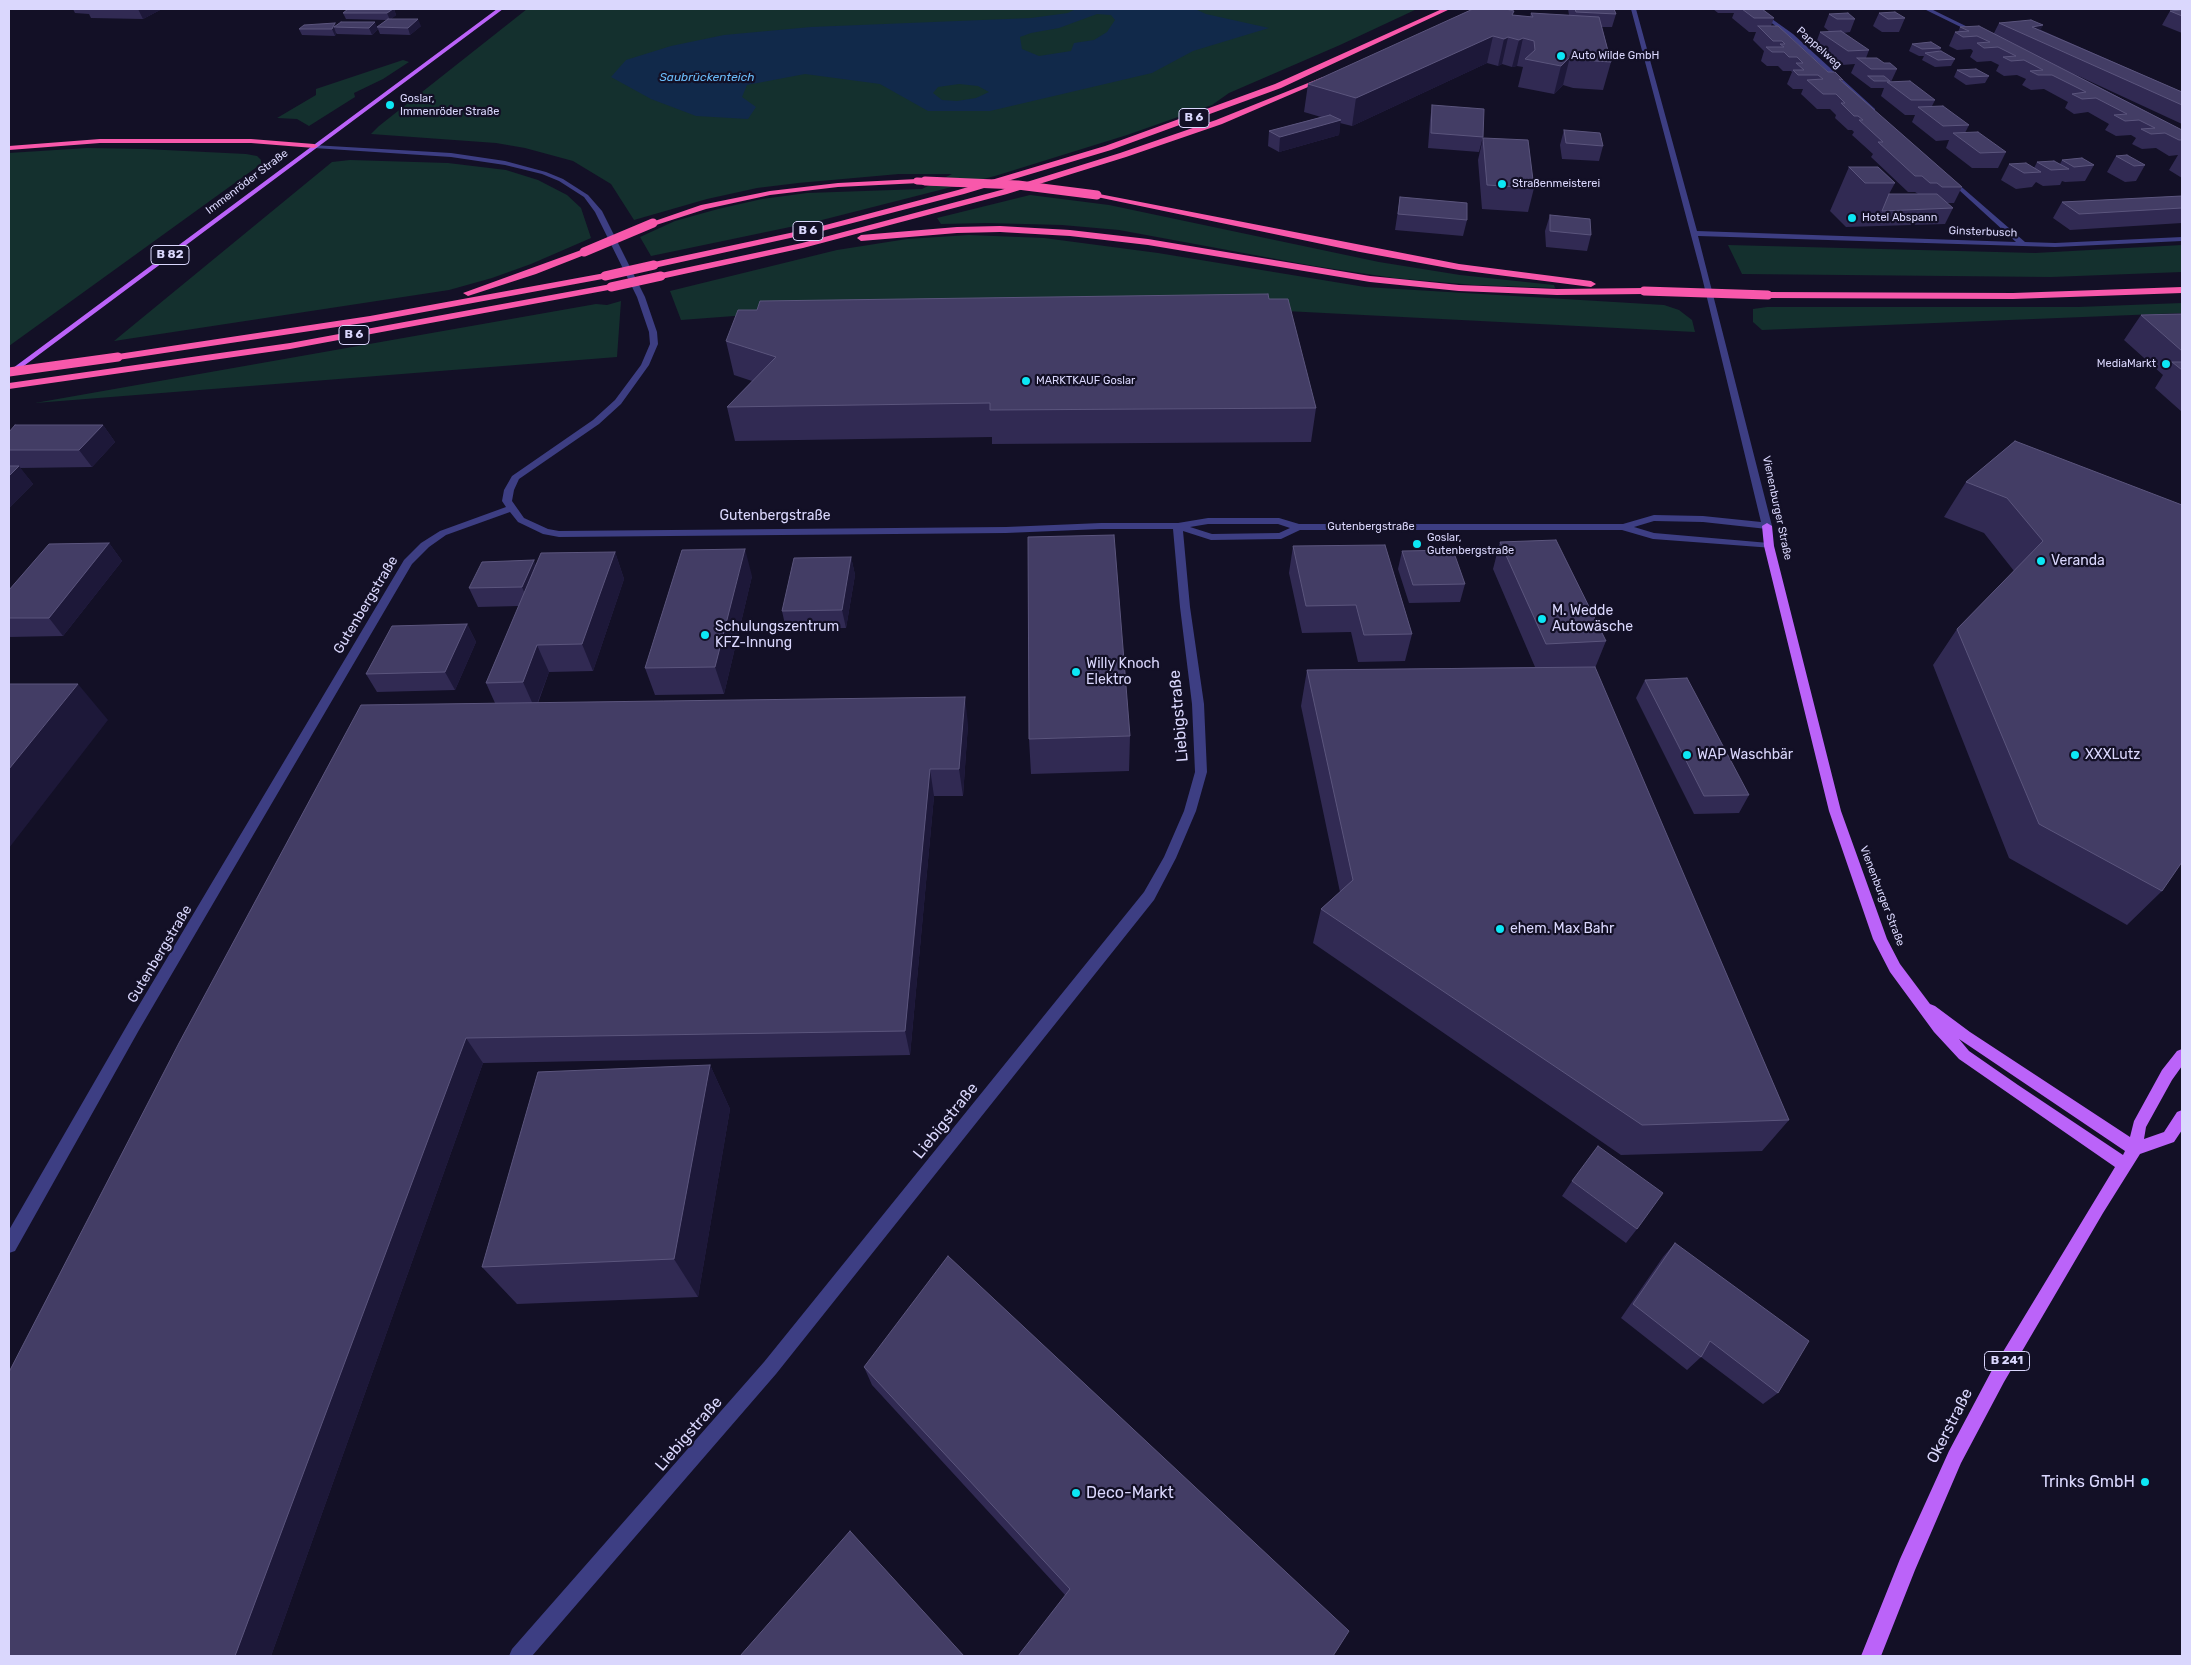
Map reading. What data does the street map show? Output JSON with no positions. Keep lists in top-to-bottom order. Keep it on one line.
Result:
{"streets":{"highway":["B 6"],"main road":["Immenröder Straße","B 82","Vienenburger Straße","B 241","Okerstraße"],"street":["Pappelweg","Ginsterbusch","Gutenbergstraße","Liebigstraße"]},"crossings":[["B 6","Immenröder Straße"],["Ginsterbusch","Vienenburger Straße"],["Vienenburger Straße","Gutenbergstraße"],["Vienenburger Straße","B 241"],["Vienenburger Straße","Okerstraße"],["Gutenbergstraße","Liebigstraße"],["B 241","Okerstraße"]],"water":["Saubrückenteich"],"places":["Auto Wilde GmbH","Goslar, Immenröder Straße","Straßenmeisterei","Hotel Abspann","MediaMarkt","MARKTKAUF Goslar","Goslar, Gutenbergstraße","Veranda","M. Wedde Autowäsche","Schulungszentrum KFZ-Innung","Willy Knoch Elektro","WAP Waschbär","XXXLutz","ehem. Max Bahr","Trinks GmbH","Deco-Markt"]}
